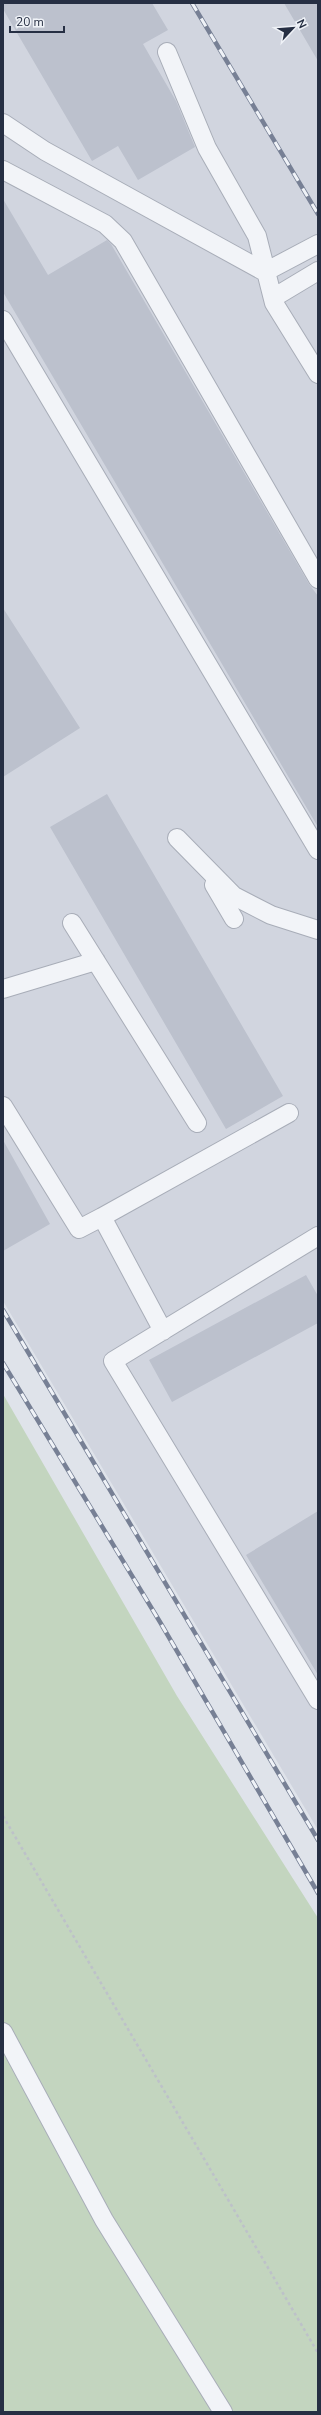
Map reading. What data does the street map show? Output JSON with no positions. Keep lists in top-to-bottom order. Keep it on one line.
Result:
{"scale_bar":"20 m","north":"top right"}
